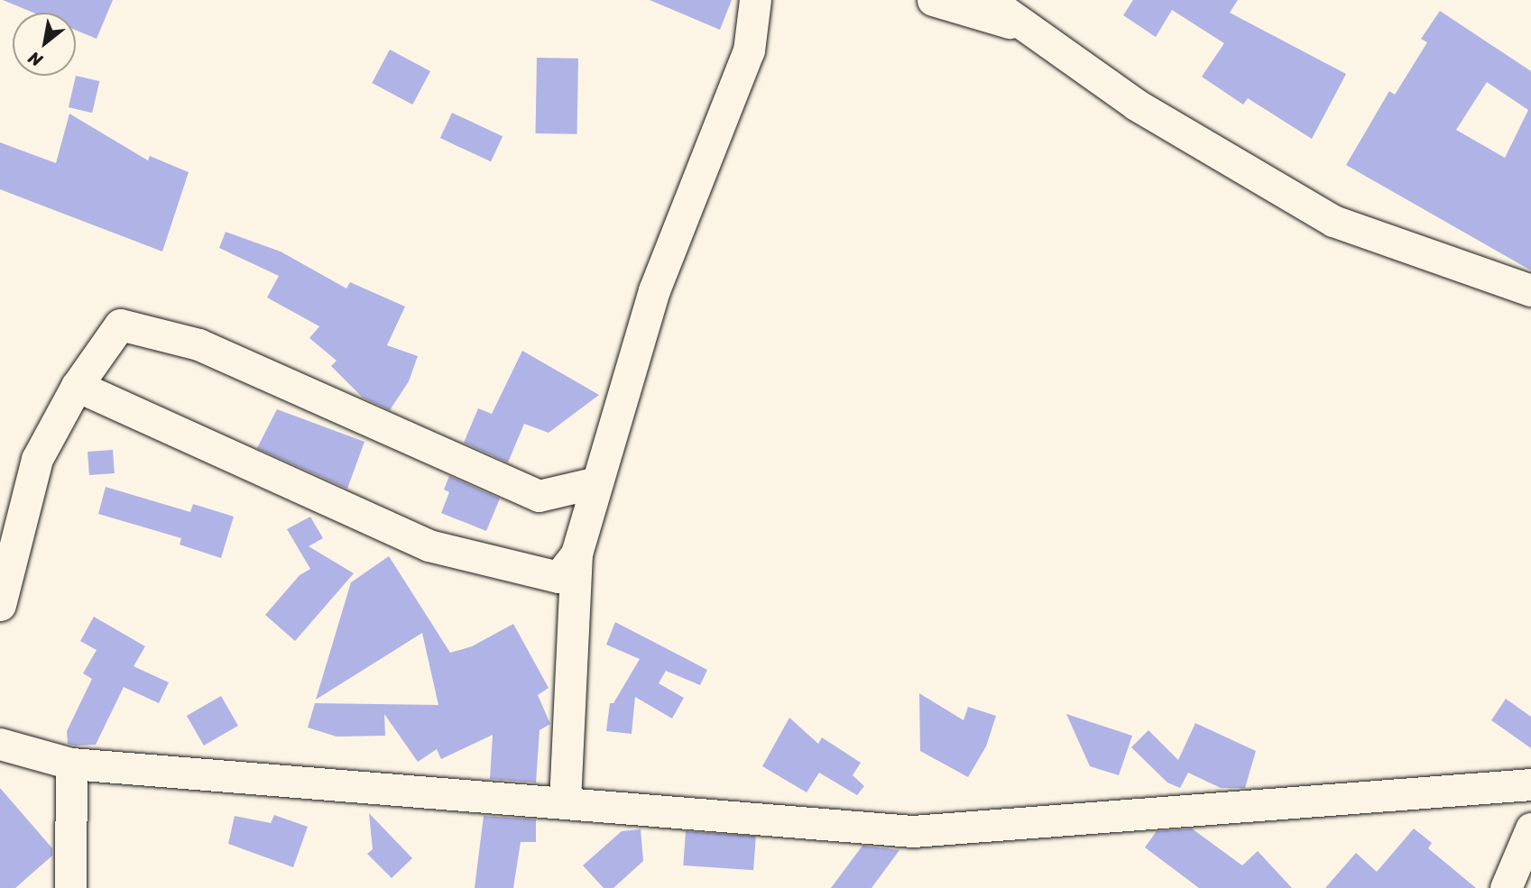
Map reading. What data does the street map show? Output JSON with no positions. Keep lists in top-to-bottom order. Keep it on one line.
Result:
{"north":"bottom left"}
